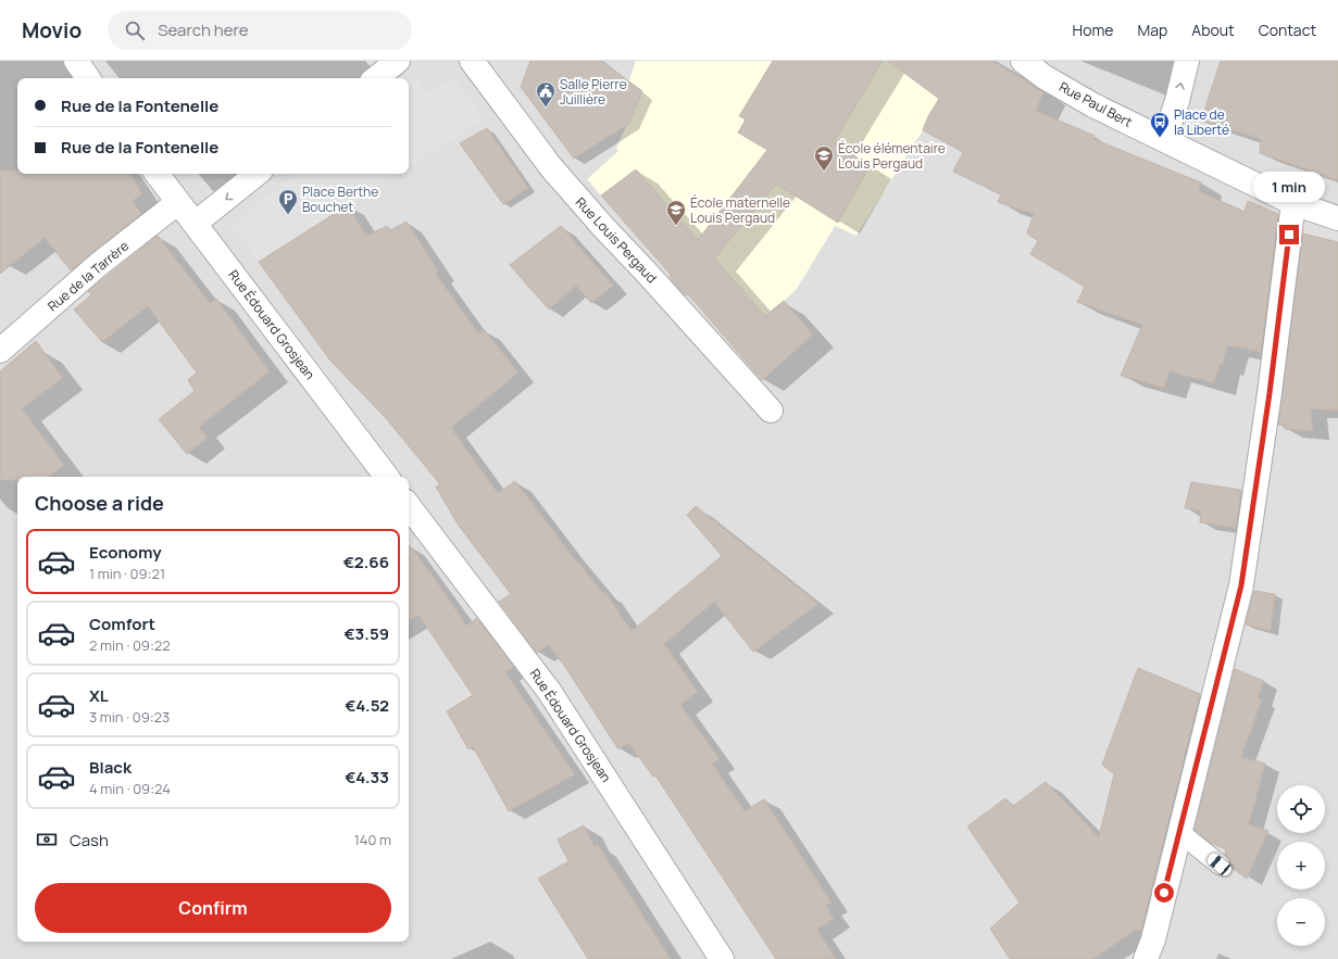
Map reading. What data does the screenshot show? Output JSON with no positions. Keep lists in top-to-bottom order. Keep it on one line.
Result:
{"streets":{"street":["Rue Paul Bert","Rue Louis Pergaud","Rue de la Tarrère","Rue Édouard Grosjean"]},"crossings":[["Rue de la Tarrère","Rue Édouard Grosjean"]],"places":{"public building":["Salle Pierre Juillière"],"bus stop":["Place de la Liberté"],"school or university":["École élémentaire Louis Pergaud","École maternelle Louis Pergaud"],"parking":["Place Berthe Bouchet"]},"page":{"header":"Movio","search":"Search here","nav":["Home","Map","About","Contact"],"banner":["Rue de la Fontenelle","Rue de la Fontenelle"],"bubble":"1 min","heading":"Choose a ride","list":[{"name":"Economy","note":"1 min · 09:21","value":"€2.66"},{"name":"Comfort","note":"2 min · 09:22","value":"€3.59"},{"name":"XL","note":"3 min · 09:23","value":"€4.52"},{"name":"Black","note":"4 min · 09:24","value":"€4.33"}],"map_buttons":["+","−"],"pay":["Cash","140 m"],"buttons":"Confirm"}}
